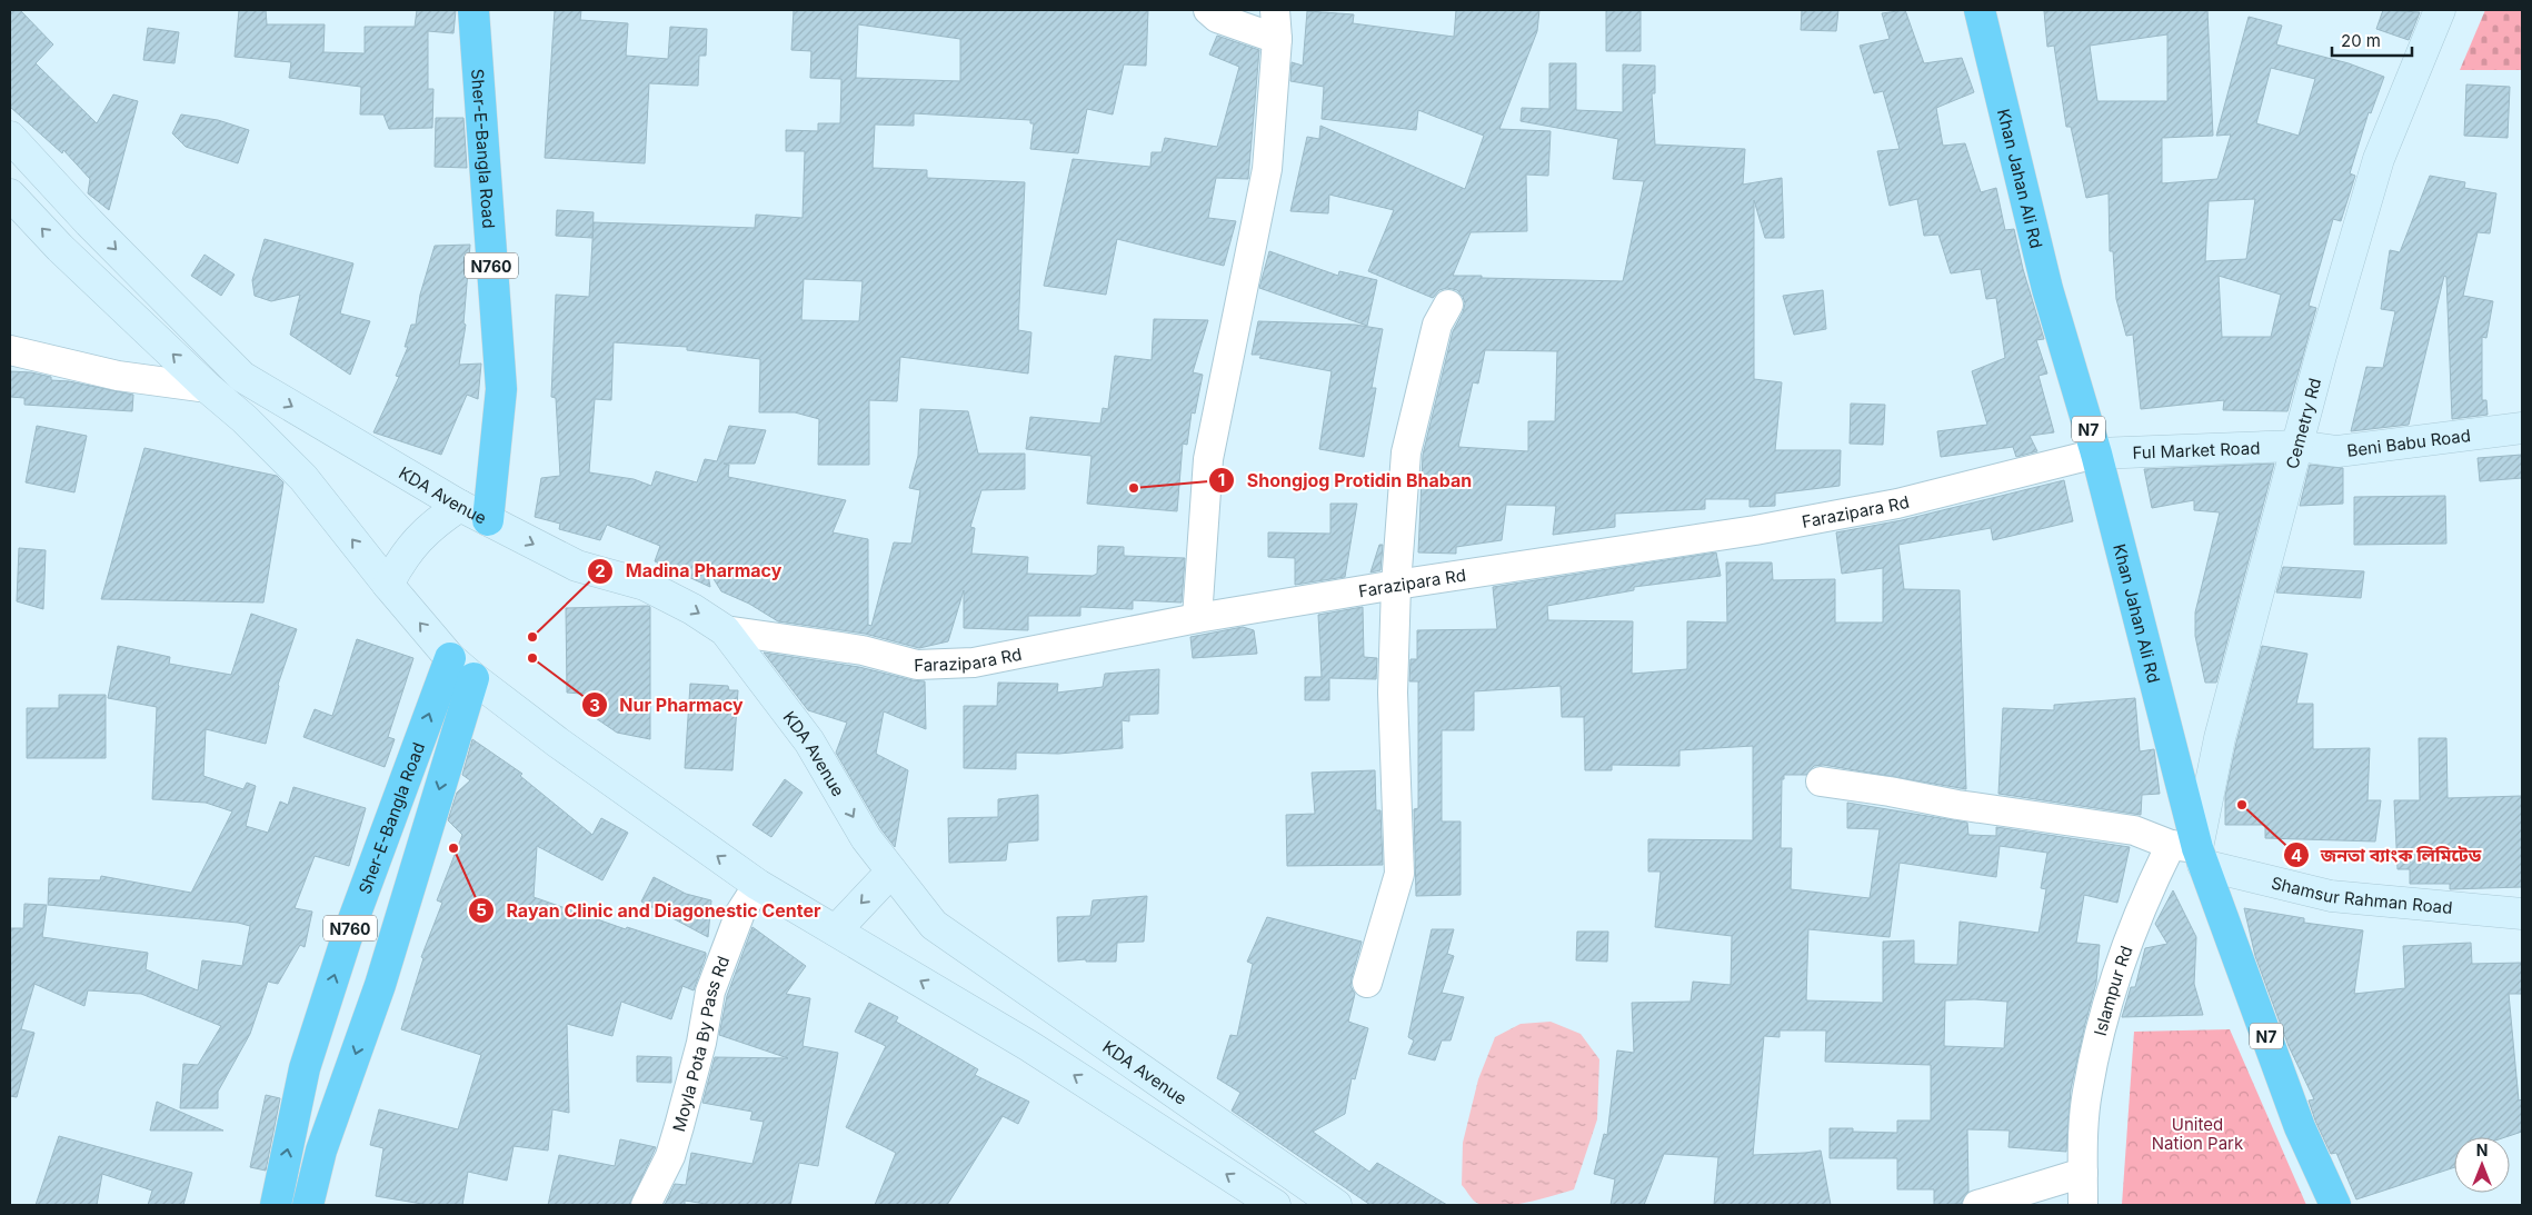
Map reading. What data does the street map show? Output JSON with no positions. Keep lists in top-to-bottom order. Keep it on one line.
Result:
{"streets":{"highway":["Sher-E-Bangla Road","Khan Jahan Ali Rd","N760","N7"],"main road":["Cemetry Rd","Beni Babu Road","Ful Market Road","KDA Avenue","Shamsur Rahman Road"],"street":["Farazipara Rd","Islampur Rd","Moyla Pota By Pass Rd"]},"crossings":[["Sher-E-Bangla Road","KDA Avenue"],["Khan Jahan Ali Rd","Cemetry Rd"],["Khan Jahan Ali Rd","Ful Market Road"],["Khan Jahan Ali Rd","Farazipara Rd"],["Khan Jahan Ali Rd","Shamsur Rahman Road"],["Khan Jahan Ali Rd","Islampur Rd"],["Cemetry Rd","Beni Babu Road"],["Cemetry Rd","Ful Market Road"],["Cemetry Rd","Shamsur Rahman Road"],["Cemetry Rd","Islampur Rd"],["Beni Babu Road","Ful Market Road"],["Ful Market Road","Farazipara Rd"],["KDA Avenue","Farazipara Rd"],["Shamsur Rahman Road","Islampur Rd"]],"parks":["United Nation Park"],"places":["Shongjog Protidin Bhaban","Madina Pharmacy","Nur Pharmacy","জনতা ব্যাংক লিমিটেড","Rayan Clinic and Diagonestic Center"],"scale_bar":"20 m","north":"top"}
